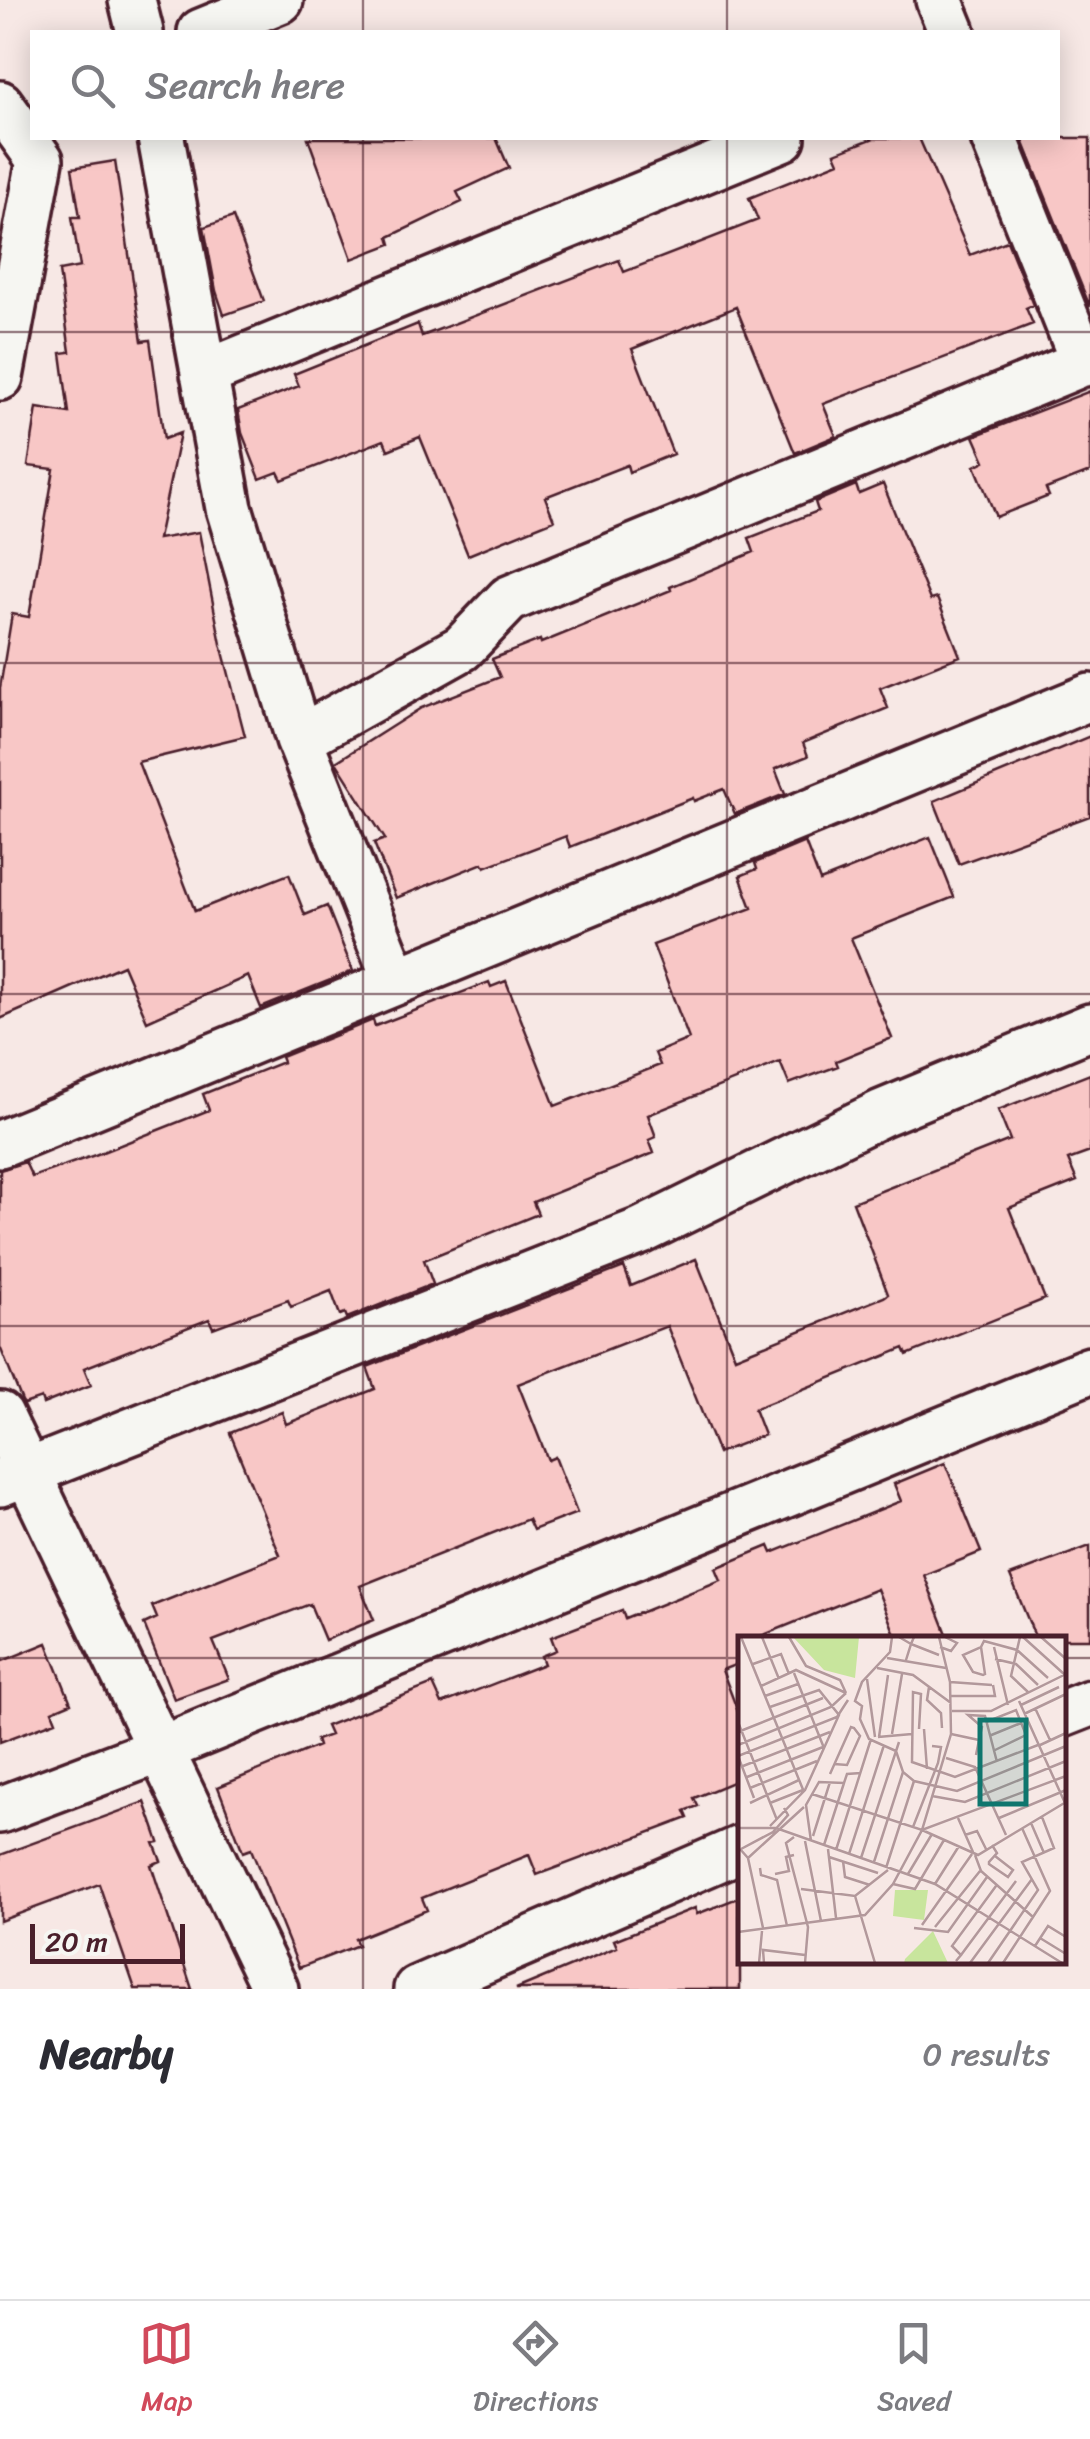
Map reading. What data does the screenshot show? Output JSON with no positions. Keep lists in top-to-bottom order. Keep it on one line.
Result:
{"scale_bar":"20 m","page":{"search":"Search here","scale":"20 m","heading":["Nearby","0 results"],"nav":["Map","Directions","Saved"]}}
